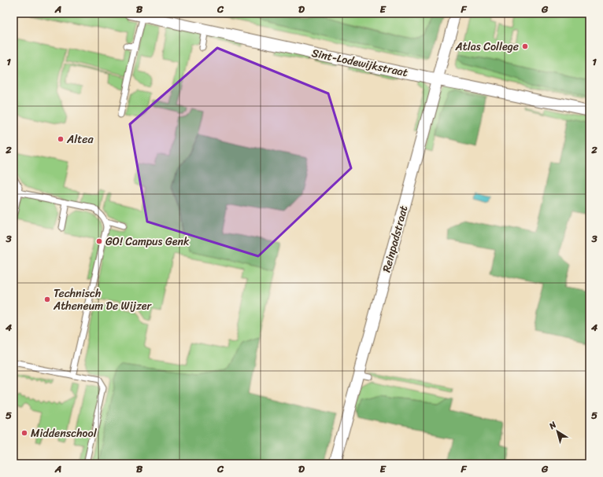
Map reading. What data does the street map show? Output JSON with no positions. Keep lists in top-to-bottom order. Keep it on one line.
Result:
{"streets":{"street":["Sint-Lodewijkstraat","Reinpadstraat"]},"crossings":[["Sint-Lodewijkstraat","Reinpadstraat"]],"places":["Atlas College","Altea","GO! Campus Genk","Technisch Atheneum De Wijzer","Middenschool"],"north":"top left","grid":{"columns":["A","B","C","D","E","F","G"],"rows":["1","2","3","4","5"]}}
